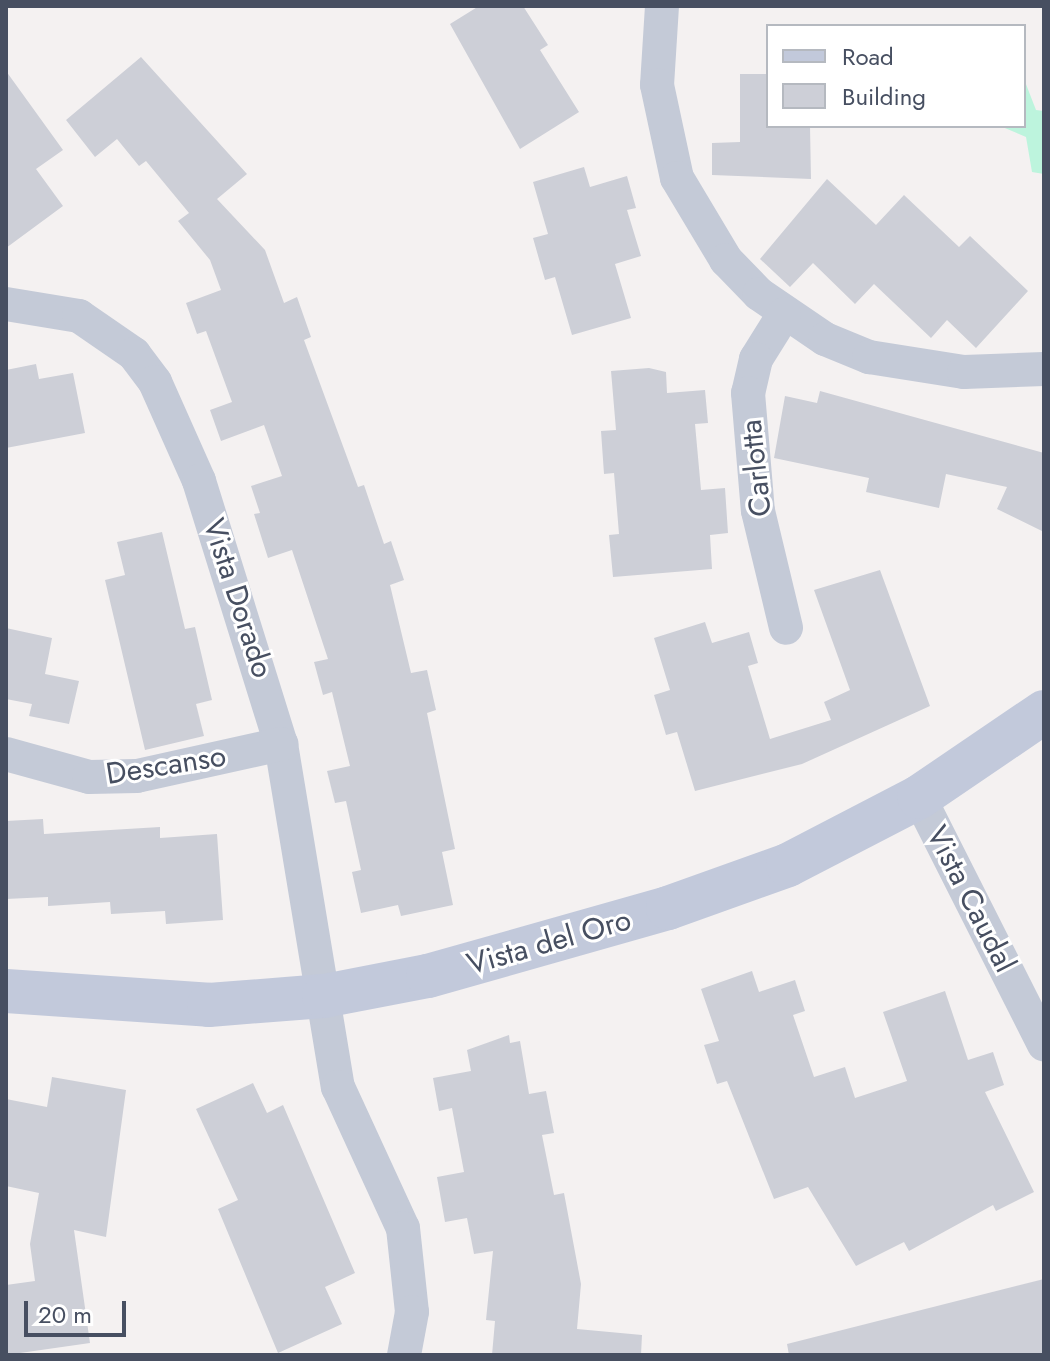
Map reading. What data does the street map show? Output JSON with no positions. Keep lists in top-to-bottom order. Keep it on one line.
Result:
{"streets":{"street":["Carlotta","Vista Dorado","Descanso","Vista Caudal","Vista del Oro"]},"crossings":[["Vista Dorado","Descanso"],["Vista Dorado","Vista del Oro"],["Vista Caudal","Vista del Oro"]],"legend":["Road","Building"],"scale_bar":"20 m"}
